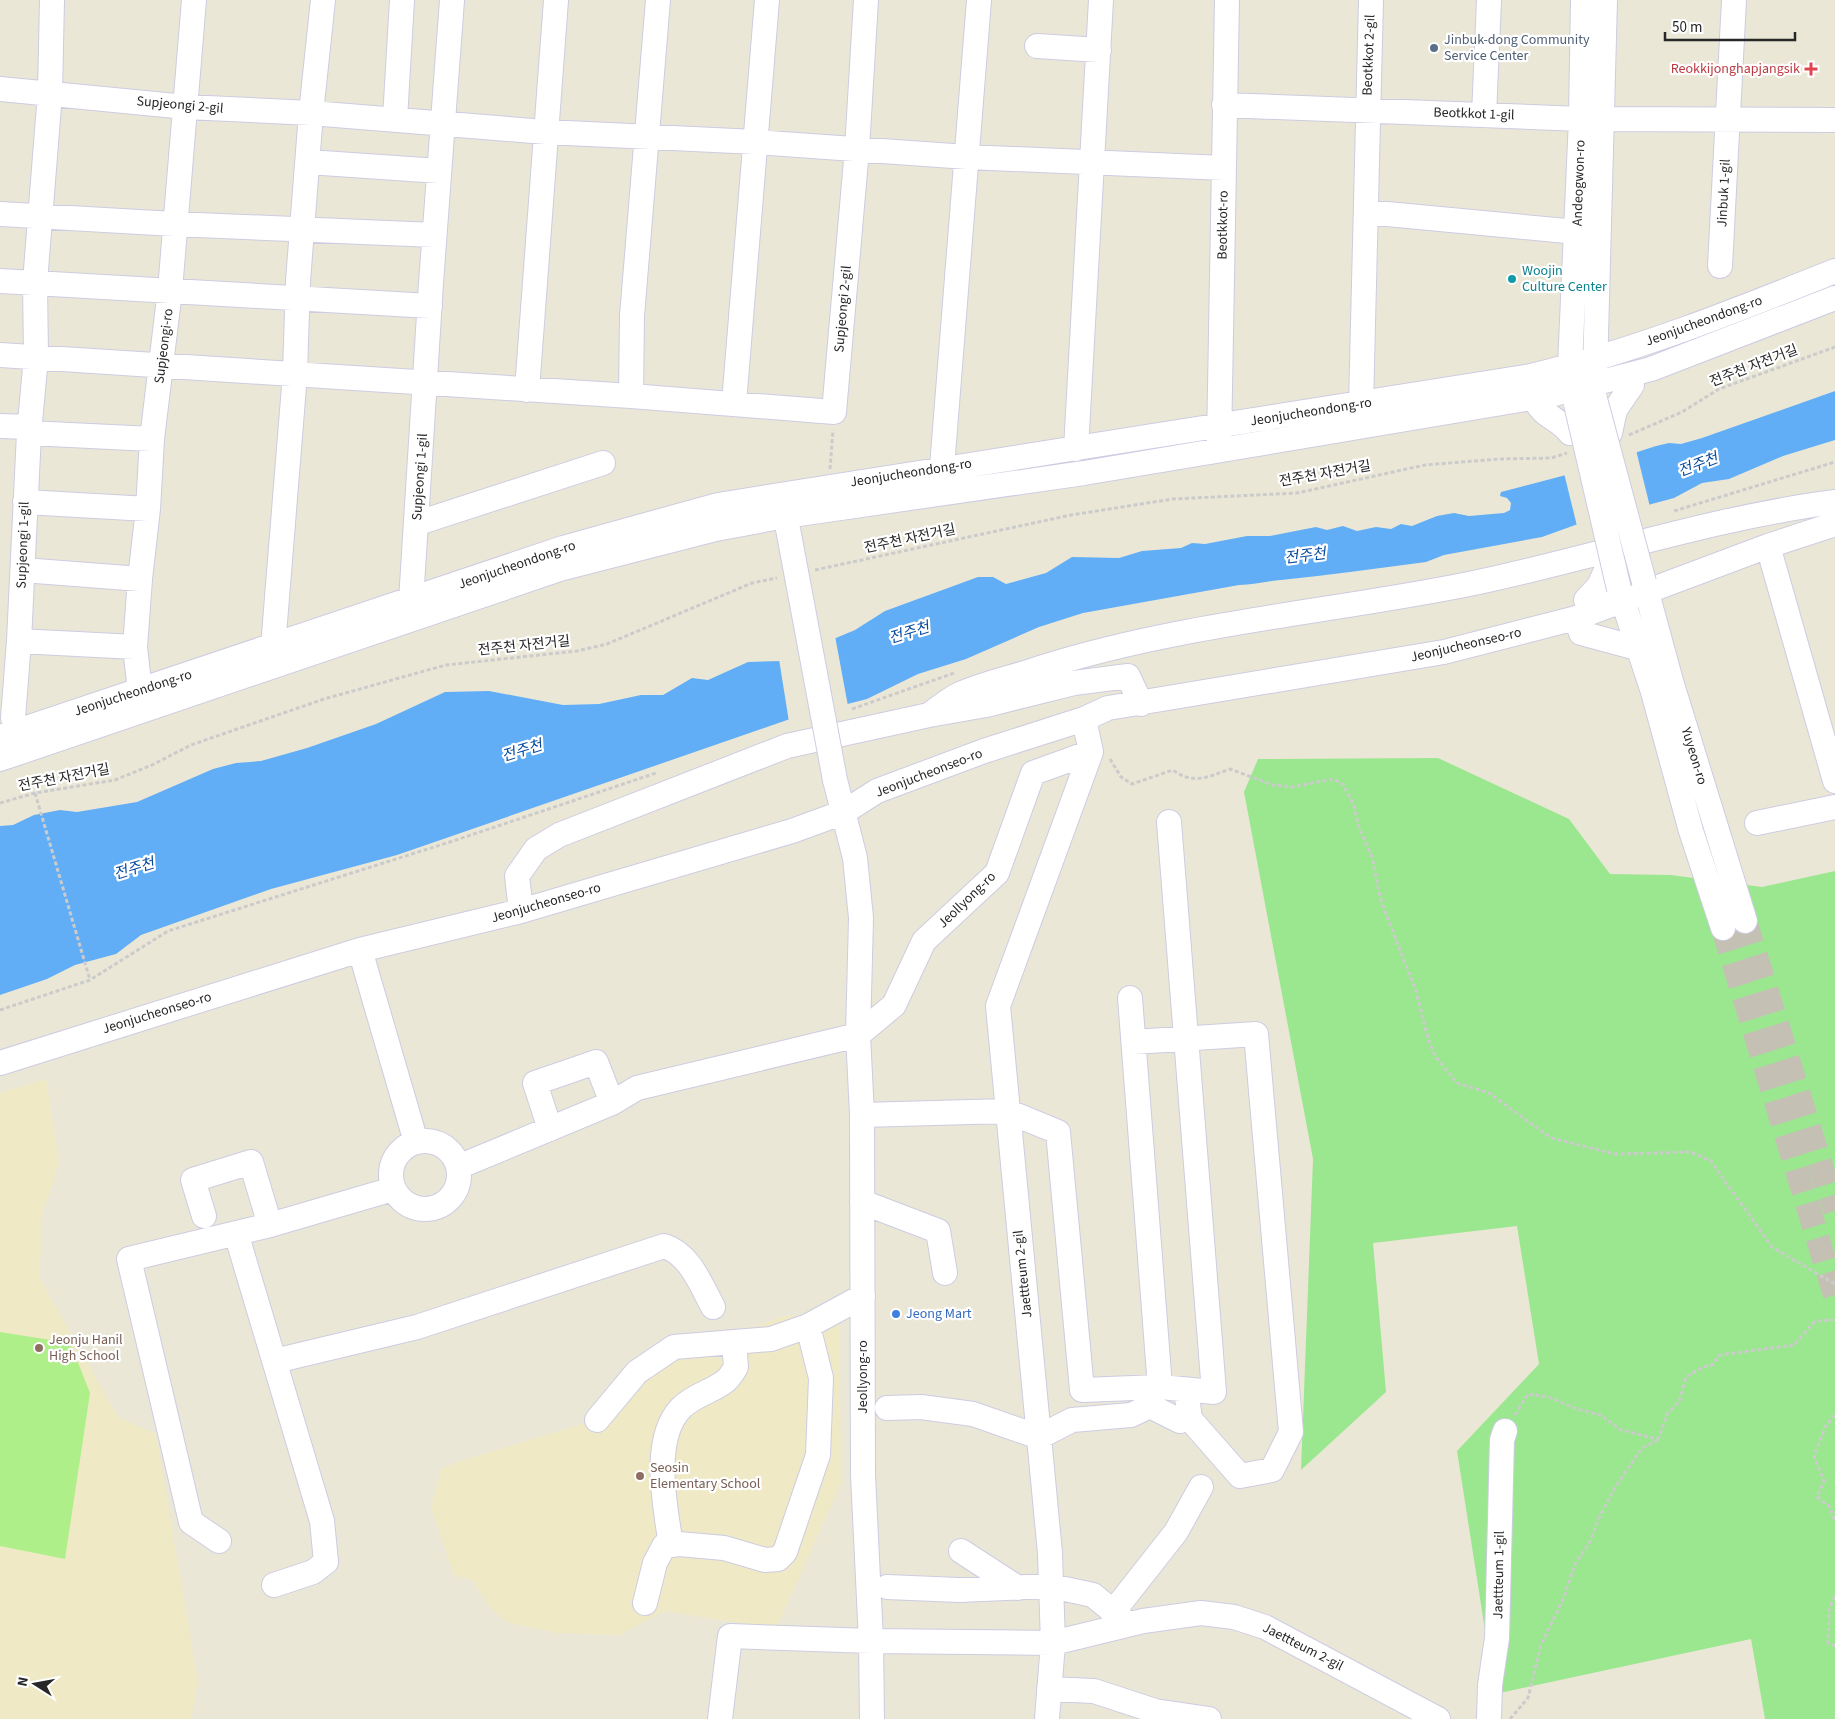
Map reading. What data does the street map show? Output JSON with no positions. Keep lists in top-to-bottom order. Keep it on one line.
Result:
{"streets":{"street":["Beotkkot 2-gil","Supjeongi 2-gil","Beotkkot 1-gil","Andeogwon-ro","Jinbuk 1-gil","Beotkkot-ro","Jeonjucheondong-ro","Supjeongi-ro","Supjeongi 1-gil","Jeonjucheonseo-ro","Yuyeon-ro","Jeollyong-ro","Jaettteum 2-gil","Jaettteum 1-gil"],"path":["전주천 자전거길"]},"crossings":[["Beotkkot 2-gil","Beotkkot 1-gil"],["Supjeongi 2-gil","Beotkkot-ro"],["Supjeongi 2-gil","Supjeongi-ro"],["Beotkkot 1-gil","Andeogwon-ro"],["Beotkkot 1-gil","Beotkkot-ro"],["Andeogwon-ro","Jeonjucheondong-ro"],["Beotkkot-ro","Jeonjucheondong-ro"],["Jeonjucheondong-ro","Supjeongi-ro"],["Jeonjucheondong-ro","Supjeongi 1-gil"],["Jeonjucheondong-ro","Jeollyong-ro"],["전주천 자전거길","Yuyeon-ro"],["Jeonjucheonseo-ro","Yuyeon-ro"],["Jeonjucheonseo-ro","Jeollyong-ro"],["Jeollyong-ro","Jaettteum 2-gil"]],"water":["전주천"],"places":{"other":["Jinbuk-dong Community Service Center","Woojin Culture Center","Jeong Mart","Jeonju Hanil High School","Seosin Elementary School"],"health":["Reokkijonghapjangsik"]},"scale_bar":"50 m","north":"left"}
